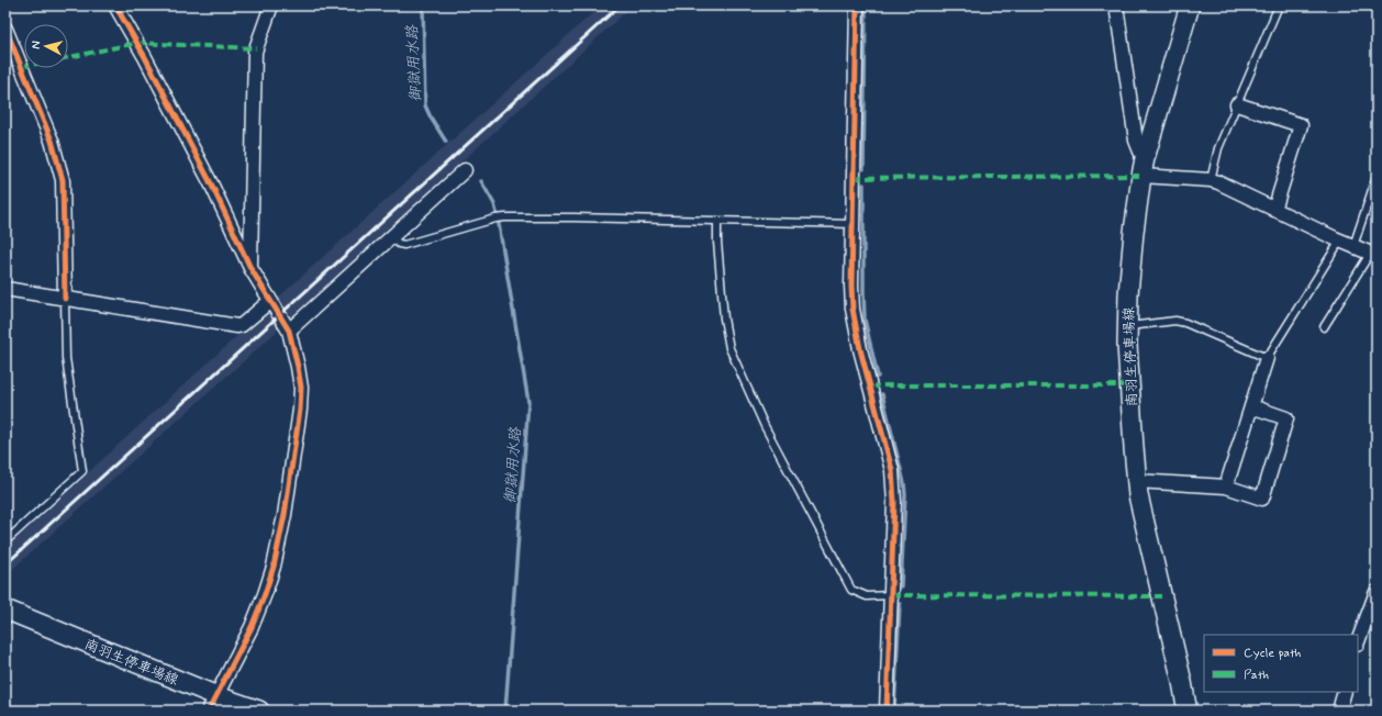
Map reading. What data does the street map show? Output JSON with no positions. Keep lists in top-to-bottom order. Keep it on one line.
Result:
{"streets":{"main road":["南羽生停車場線"]},"water":["御獄用水路"],"legend":["Cycle path","Path"],"north":"left"}
